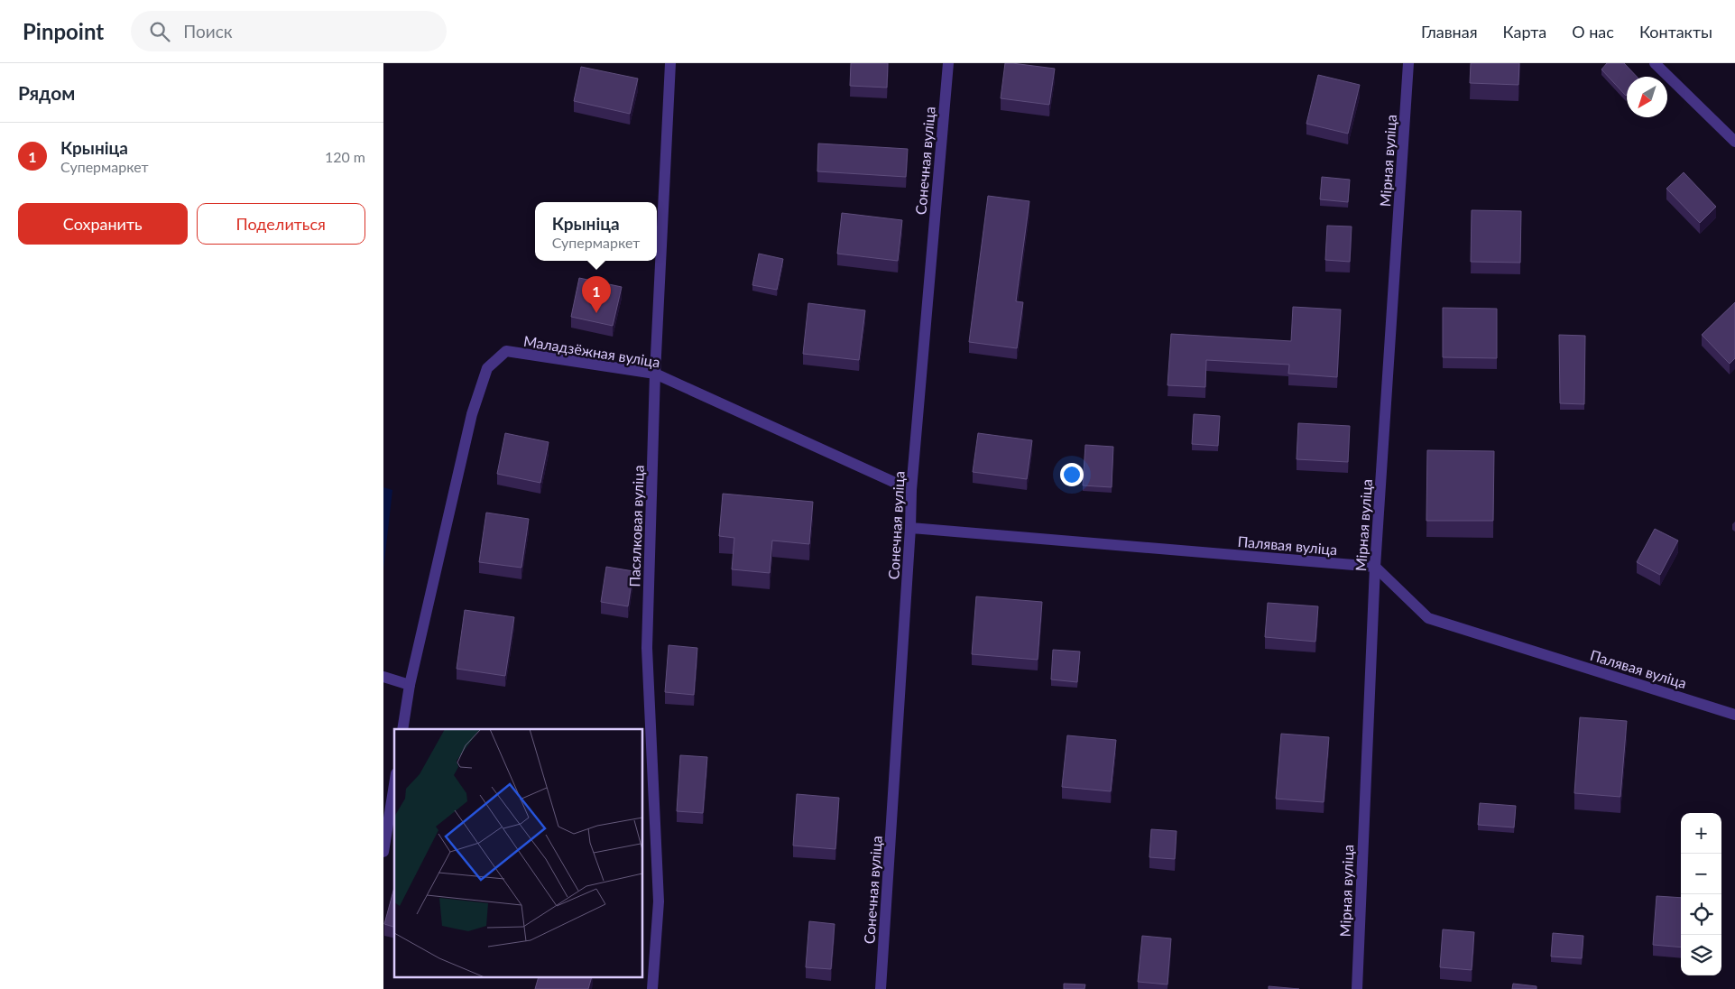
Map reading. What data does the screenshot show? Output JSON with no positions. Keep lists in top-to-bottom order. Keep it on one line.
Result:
{"streets":{"street":["Сонечная вуліца","Мірная вуліца","Маладзёжная вуліца","Пасялковая вуліца","Палявая вуліца"]},"crossings":[["Сонечная вуліца","Маладзёжная вуліца"],["Сонечная вуліца","Палявая вуліца"],["Мірная вуліца","Палявая вуліца"],["Маладзёжная вуліца","Пасялковая вуліца"]],"north":"bottom left","page":{"header":"Pinpoint","search":"Поиск","nav":["Главная","Карта","О нас","Контакты"],"heading":"Рядом","list":[{"mark":"1","name":"Крыніца","note":"Супермаркет","value":"120 m"}],"buttons":["Сохранить","Поделиться"],"popup":["Крыніца","Супермаркет"],"pins":"1","map_buttons":["+","−"]}}
